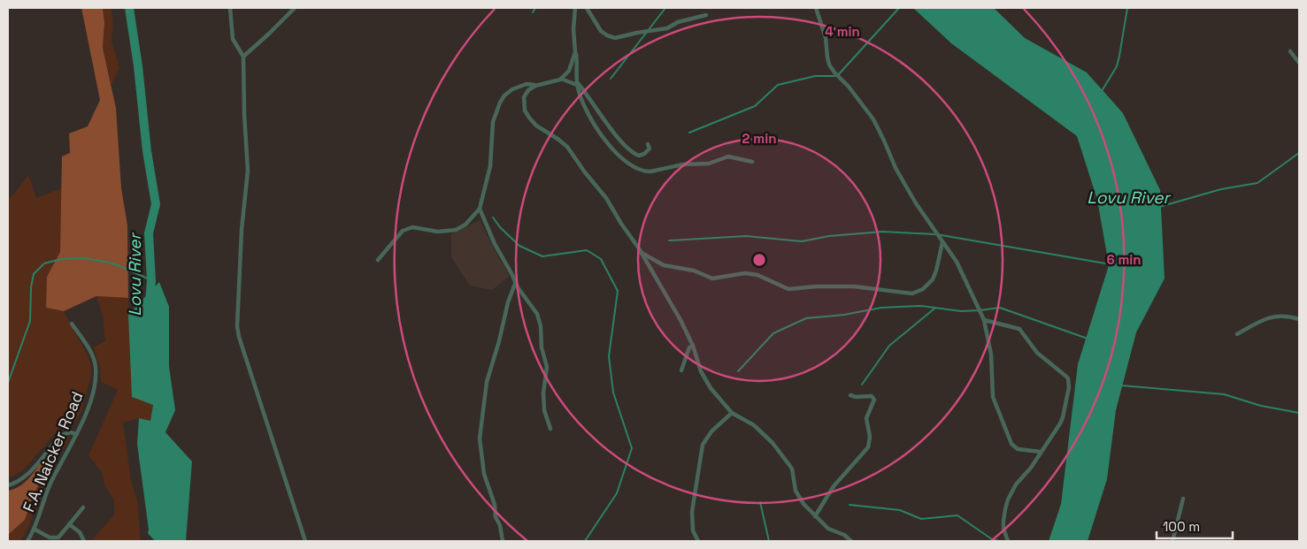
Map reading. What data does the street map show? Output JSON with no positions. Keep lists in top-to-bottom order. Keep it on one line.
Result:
{"streets":{"street":["F.A. Naicker Road"]},"water":["Lovu River"],"scale_bar":"100 m","rings":["4 min","2 min","6 min"]}
